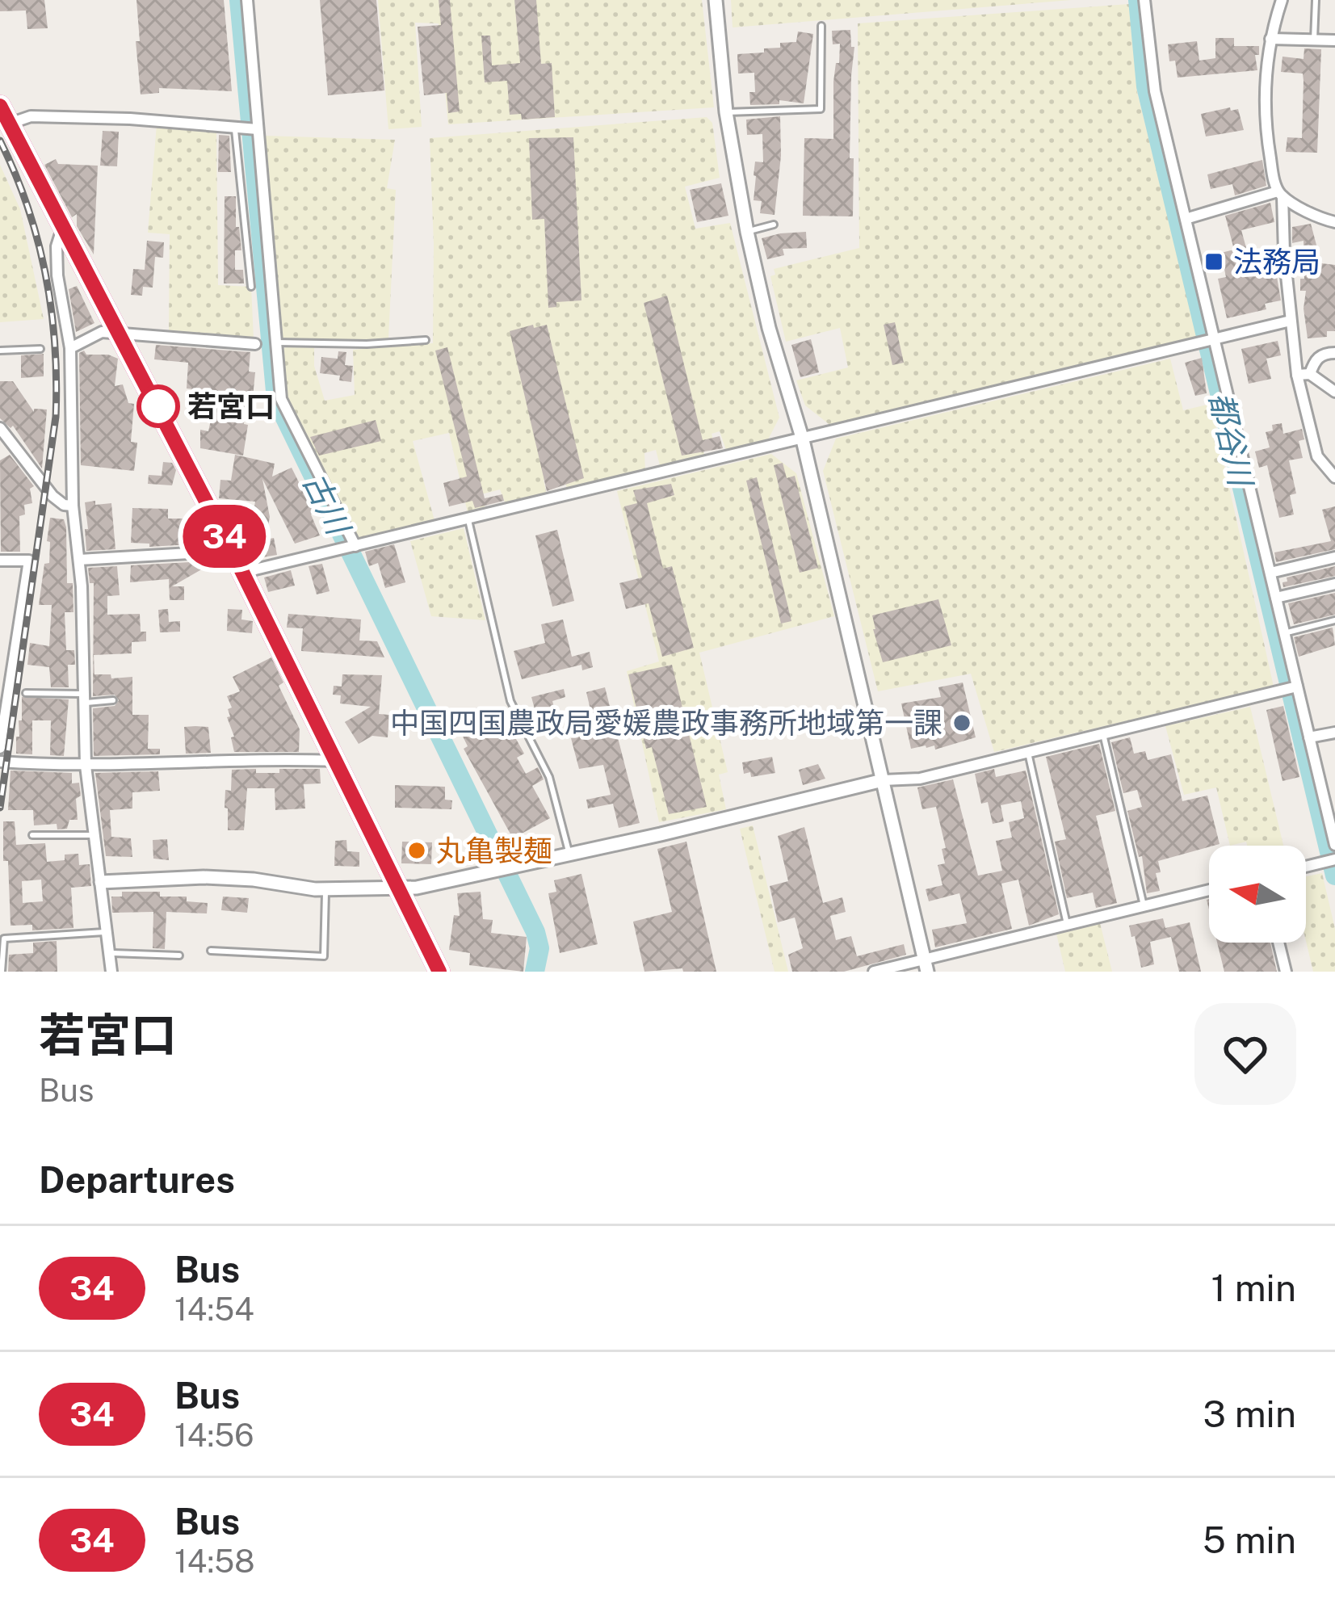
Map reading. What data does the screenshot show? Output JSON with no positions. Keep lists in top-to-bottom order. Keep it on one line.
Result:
{"water":["都谷川","古川"],"places":{"transit":["法務局"],"other":["若宮口","中国四国農政局愛媛農政事務所地域第一課","丸亀製麺"]},"lines":["bus line 34"],"north":"left","page":{"on_map":"34","heading":[["若宮口","Bus"],"Departures"],"list":[{"mark":"34","name":"Bus","note":"14:54","value":"1 min"},{"mark":"34","name":"Bus","note":"14:56","value":"3 min"},{"mark":"34","name":"Bus","note":"14:58","value":"5 min"}]}}
